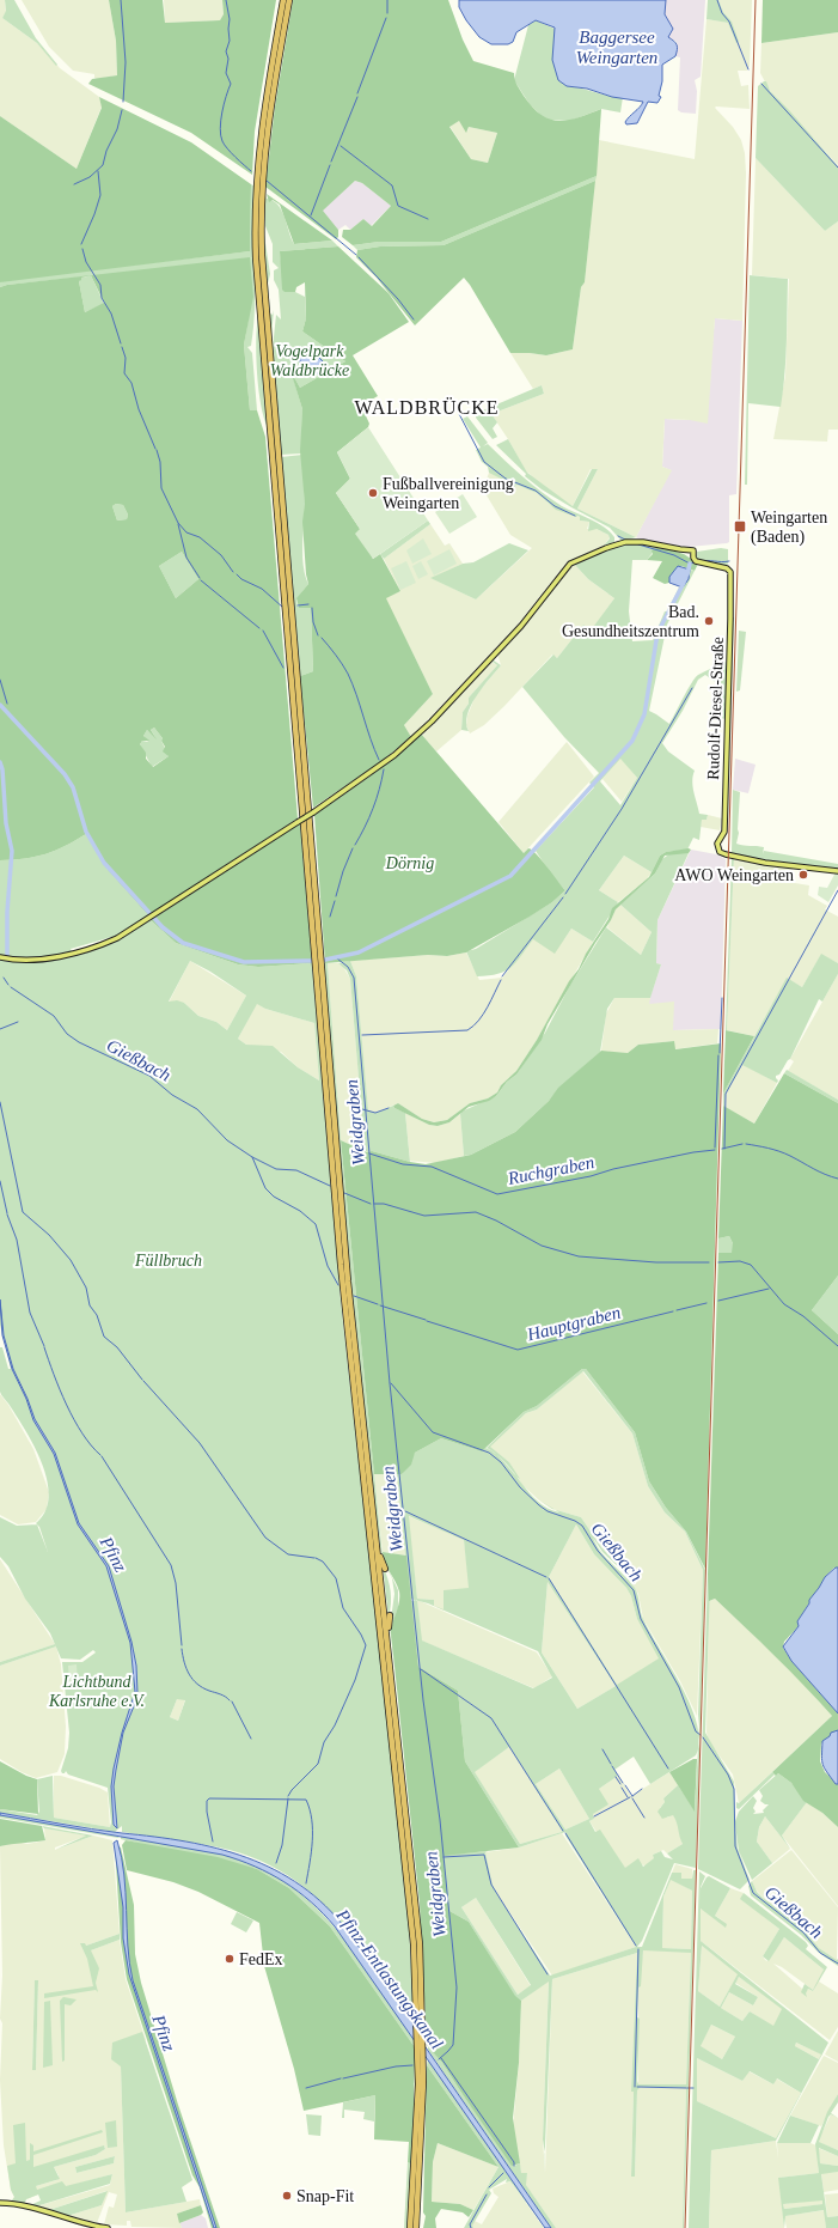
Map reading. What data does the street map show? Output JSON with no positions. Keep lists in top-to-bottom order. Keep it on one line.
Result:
{"streets":{"main road":["Rudolf-Diesel-Straße"]},"districts":["WALDBRÜCKE"],"water":["Baggersee Weingarten","Gießbach","Weidgraben","Ruchgraben","Hauptgraben","Pfinz","Pfinz-Entlastungskanal"],"parks":["Vogelpark Waldbrücke","Dörnig","Füllbruch","Lichtbund Karlsruhe e.V."],"places":{"other":["Fußballvereinigung Weingarten","Bad. Gesundheitszentrum","AWO Weingarten","FedEx","Snap-Fit"],"transit":["Weingarten (Baden)"]}}
